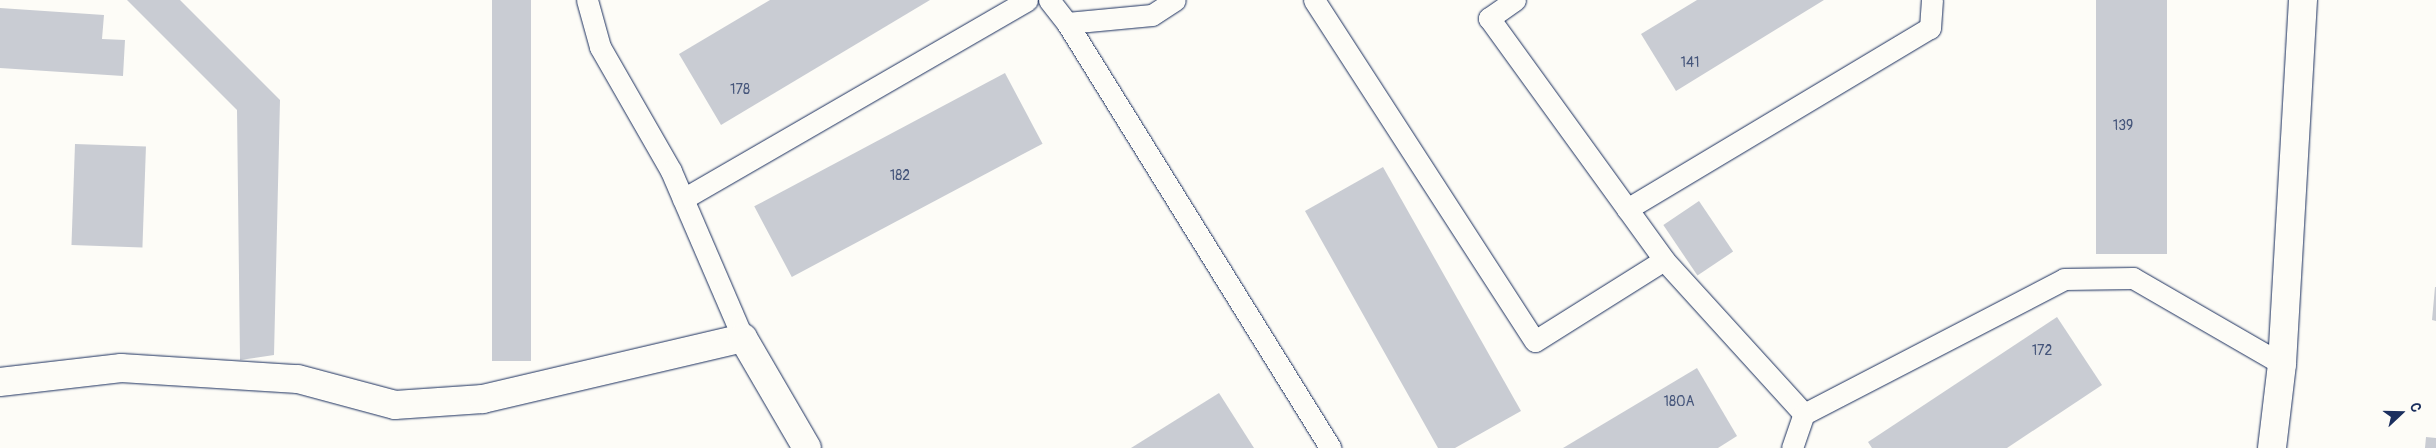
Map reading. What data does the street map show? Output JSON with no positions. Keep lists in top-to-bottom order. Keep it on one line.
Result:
{"house_numbers":["141","178","139","182","172","180А"],"north":"right"}
